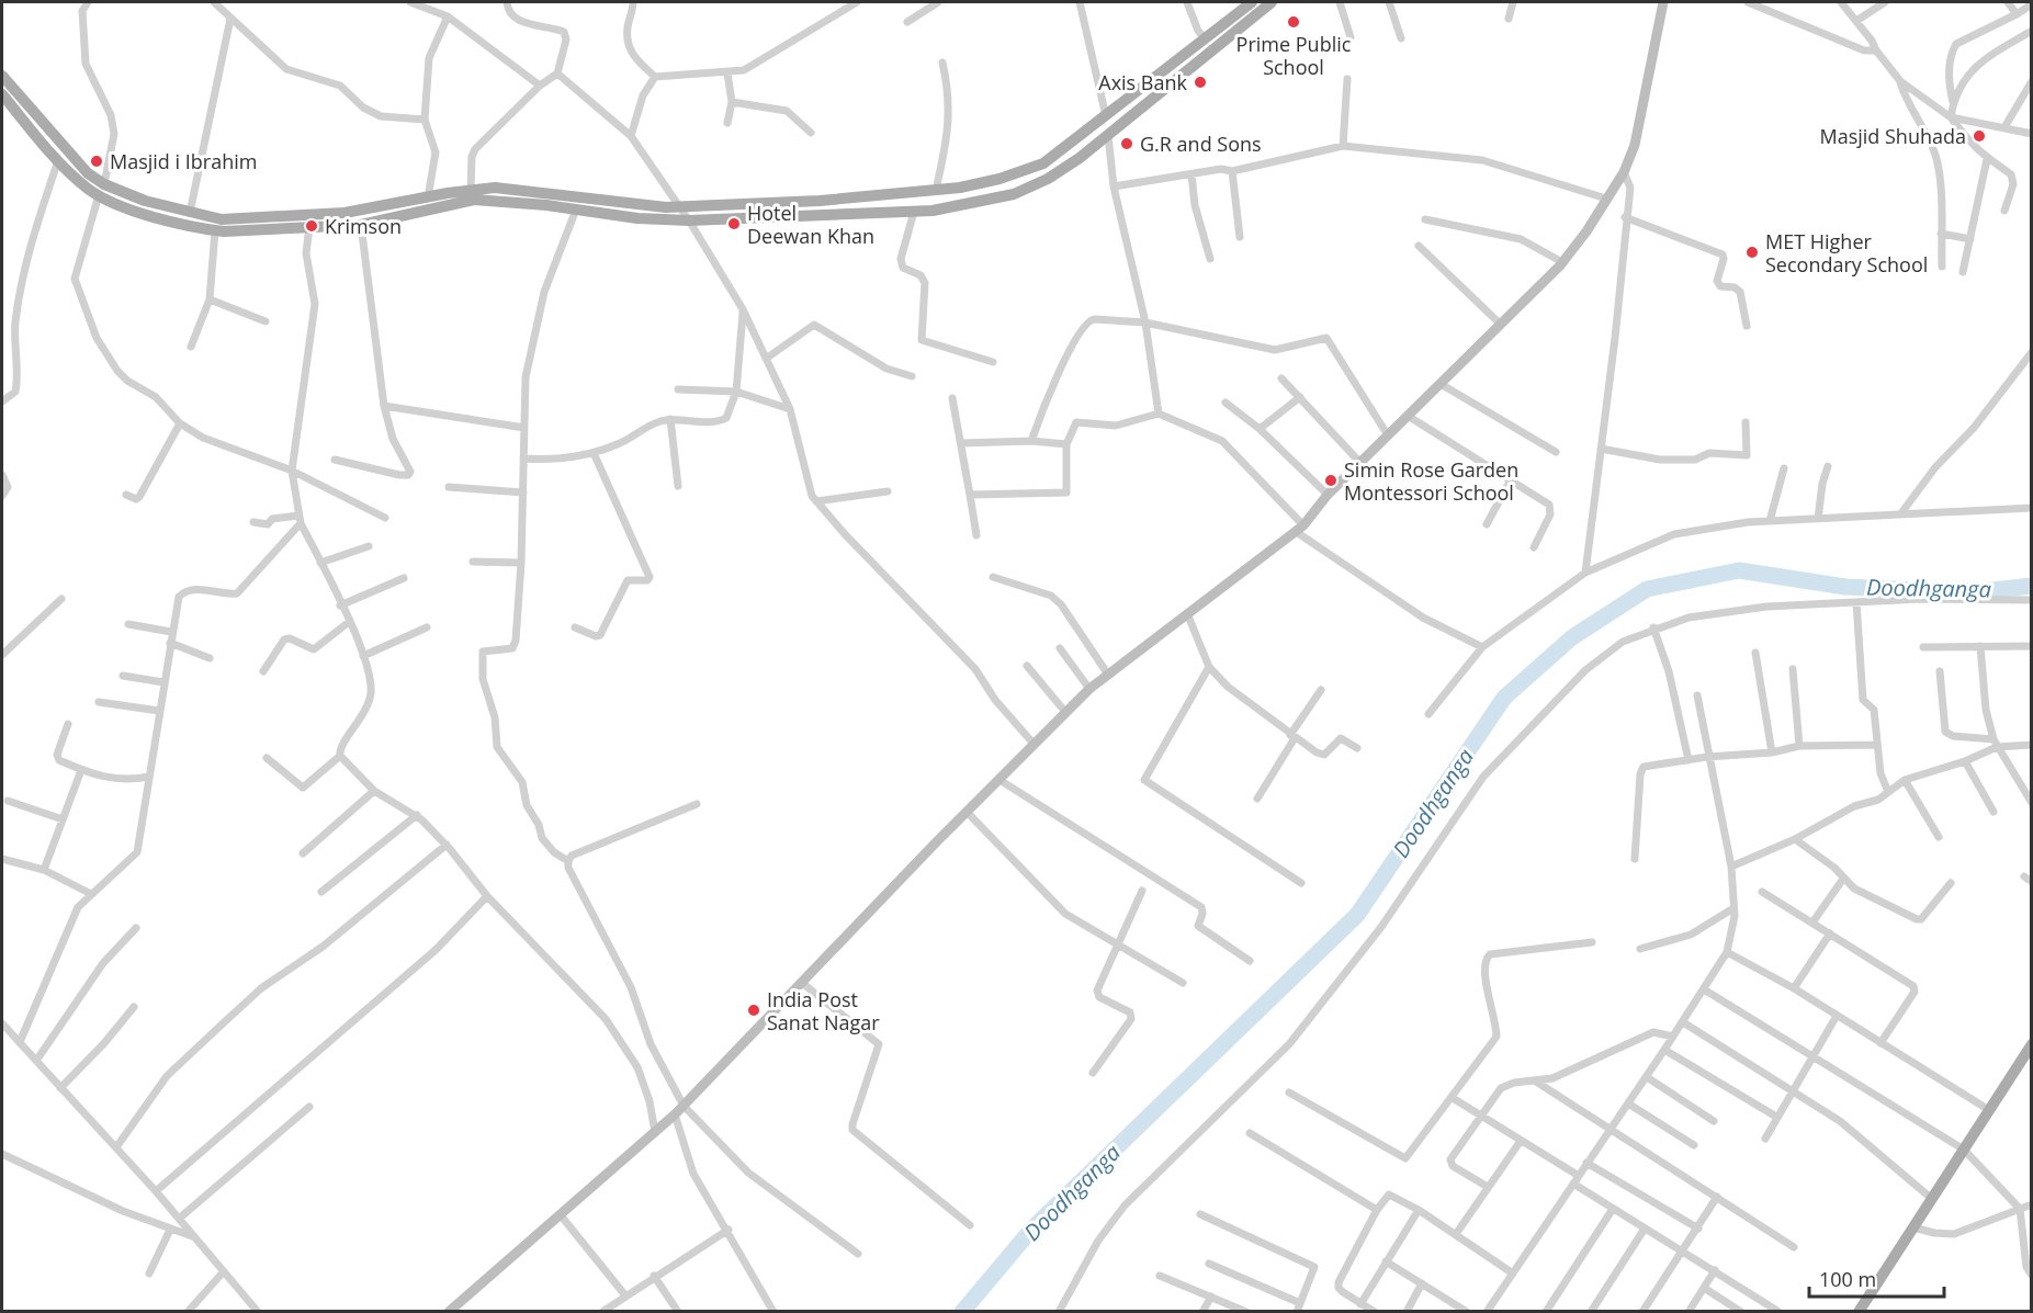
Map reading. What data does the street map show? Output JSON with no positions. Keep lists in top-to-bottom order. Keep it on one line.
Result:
{"water":["Doodhganga"],"places":["Prime Public School","Axis Bank","Masjid Shuhada","G.R and Sons","Masjid i Ibrahim","Hotel Deewan Khan","Krimson","MET Higher Secondary School","Simin Rose Garden Montessori School","India Post Sanat Nagar"],"scale_bar":"100 m"}
